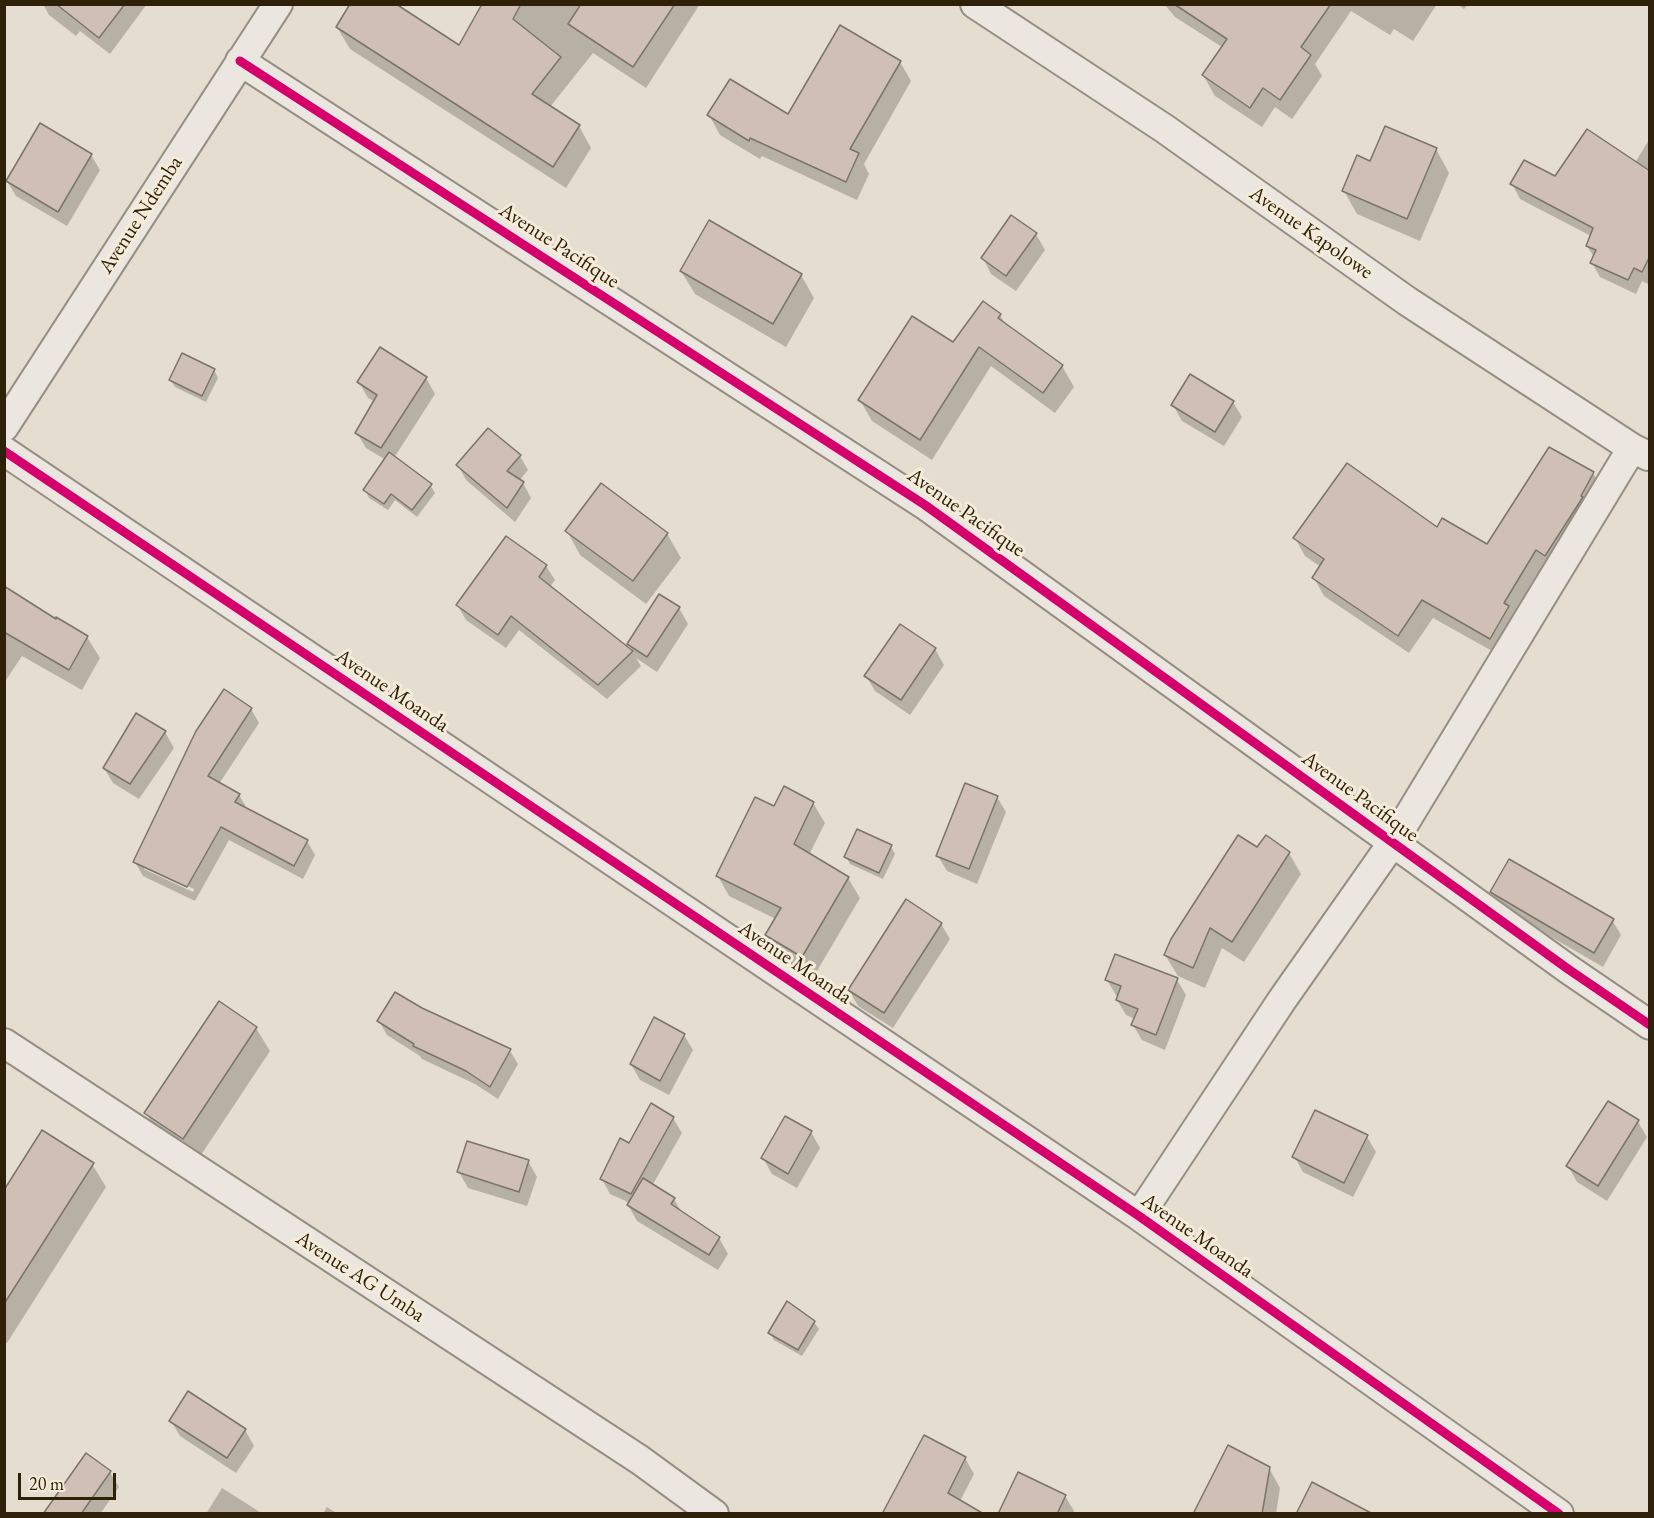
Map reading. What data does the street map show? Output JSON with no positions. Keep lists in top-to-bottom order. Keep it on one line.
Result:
{"streets":{"street":["Avenue Ndemba","Avenue Kapolowe","Avenue Pacifique","Avenue Moanda","Avenue AG Umba"]},"crossings":[["Avenue Ndemba","Avenue Pacifique"]],"scale_bar":"20 m"}
